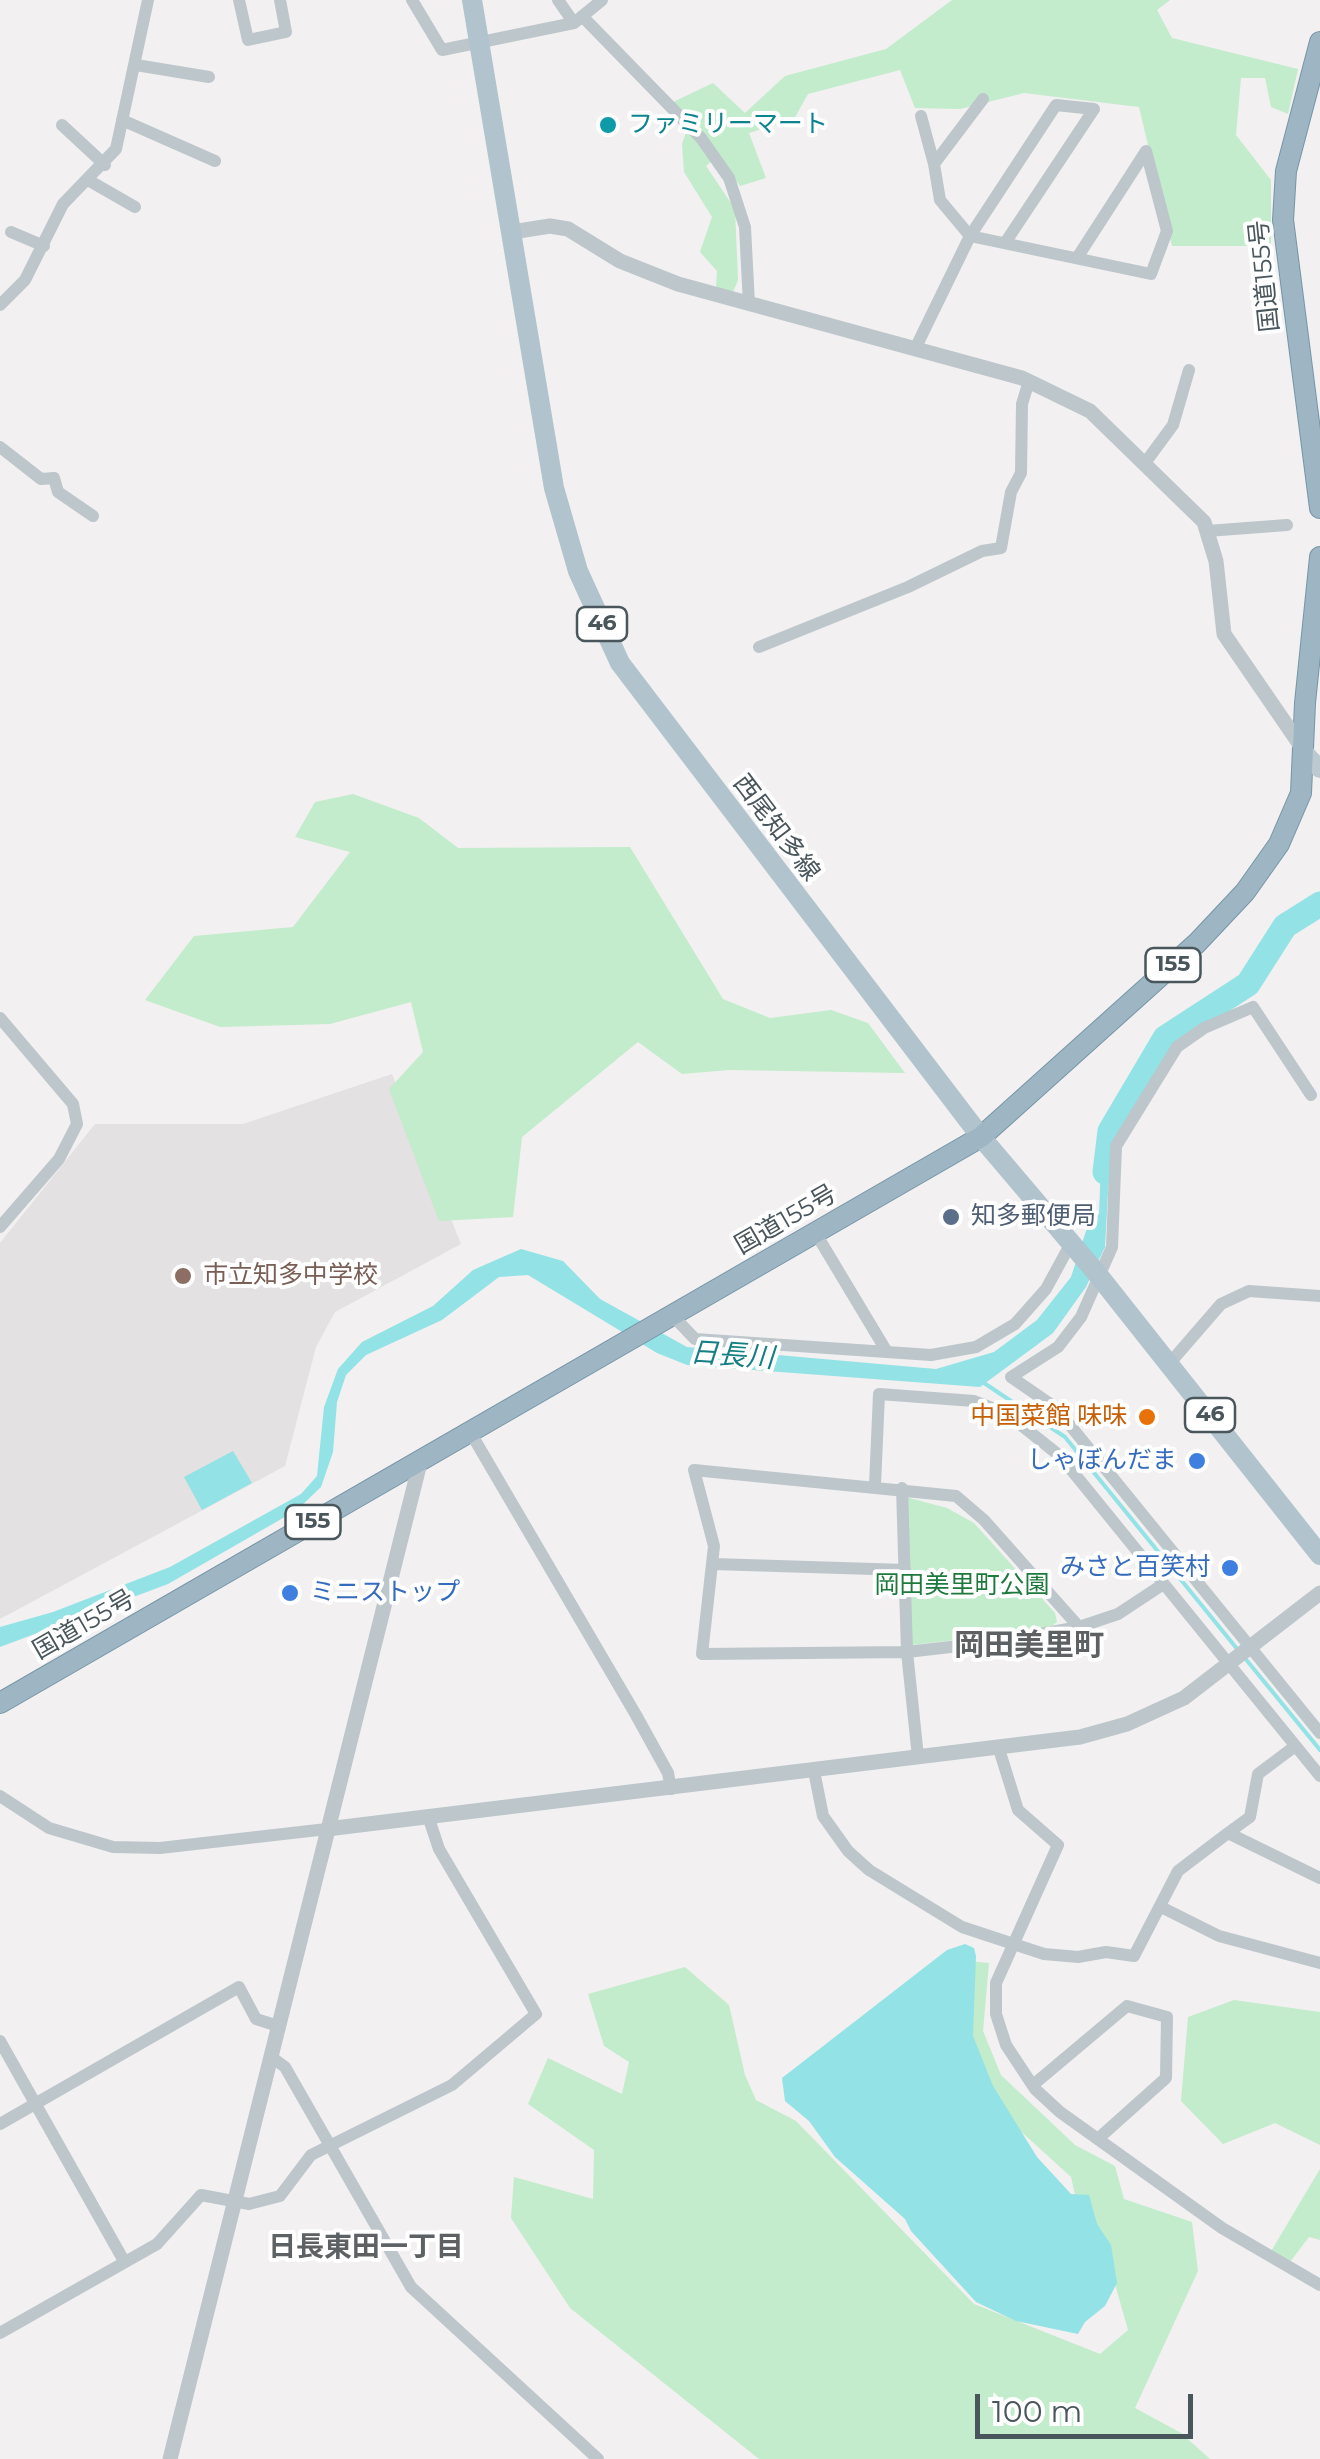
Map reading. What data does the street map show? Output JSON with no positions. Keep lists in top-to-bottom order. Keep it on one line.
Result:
{"streets":{"highway":["国道155号","155"],"main road":["46","西尾知多線"]},"crossings":[["国道155号","西尾知多線"]],"districts":["岡田美里町","日長東田一丁目"],"water":["日長川"],"parks":["岡田美里町公園"],"places":["ファミリーマート","知多郵便局","市立知多中学校","中国菜館 味味","しゃぼんだま","みさと百笑村","ミニストップ"],"scale_bar":"100 m"}
